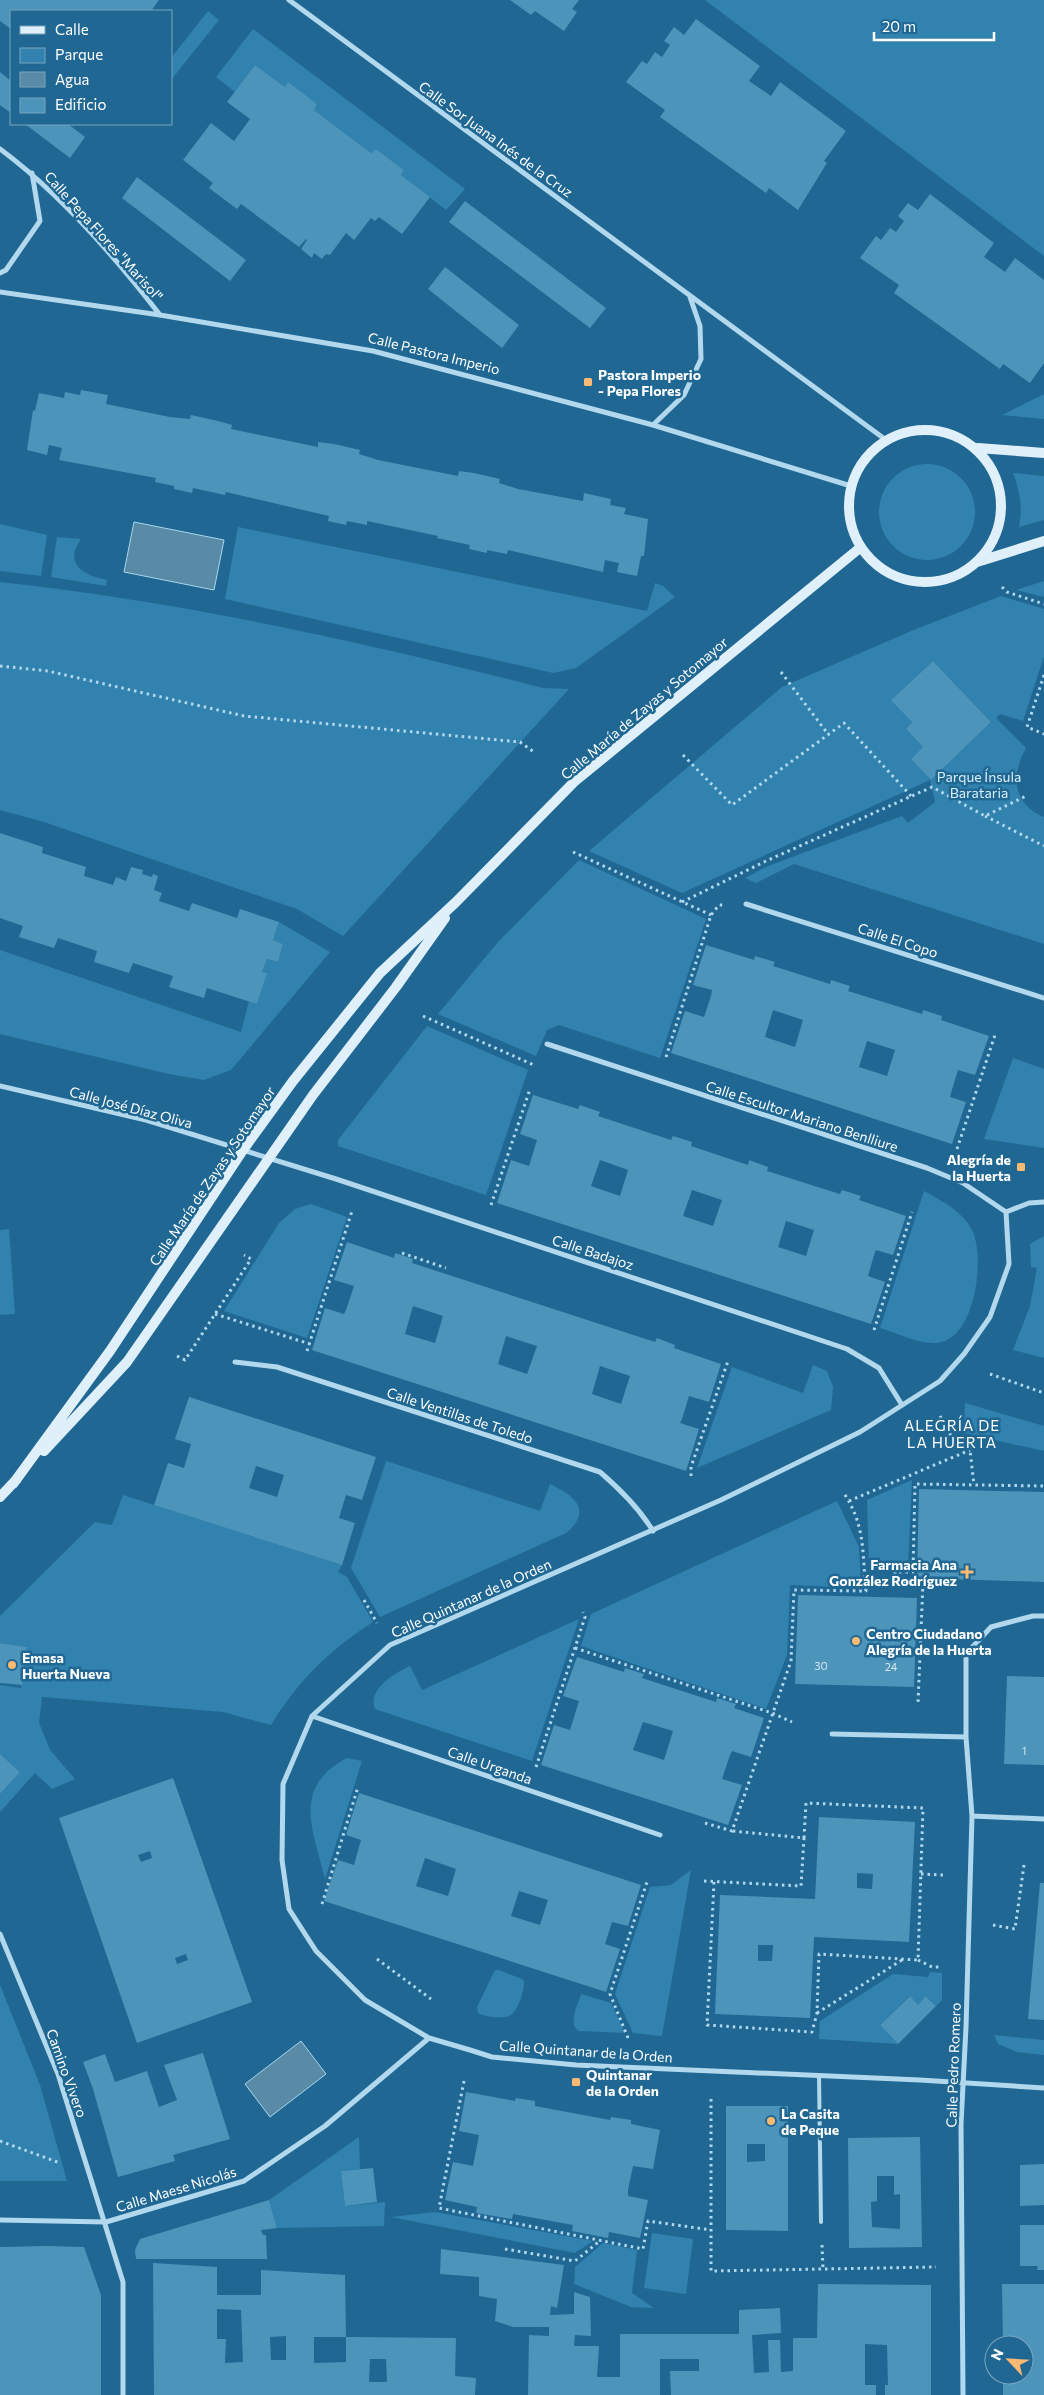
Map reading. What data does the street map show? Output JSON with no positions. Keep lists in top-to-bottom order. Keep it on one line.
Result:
{"streets":{"street":["Calle Sor Juana Inés de la Cruz","Calle Pepa Flores \"Marisol\"","Calle Pastora Imperio","Calle María de Zayas y Sotomayor","Calle El Copo","Calle José Díaz Oliva","Calle Escultor Mariano Benlliure","Calle Badajoz","Calle Ventillas de Toledo","Calle Quintanar de la Orden","Calle Urganda","Calle Pedro Romero","Camino Vivero","Calle Maese Nicolás"]},"crossings":[["Calle Sor Juana Inés de la Cruz","Calle Pastora Imperio"],["Calle Sor Juana Inés de la Cruz","Calle María de Zayas y Sotomayor"],["Calle Pepa Flores \"Marisol\"","Calle Pastora Imperio"],["Calle Pastora Imperio","Calle María de Zayas y Sotomayor"],["Calle María de Zayas y Sotomayor","Calle José Díaz Oliva"],["Calle María de Zayas y Sotomayor","Calle Badajoz"],["Calle José Díaz Oliva","Calle Badajoz"],["Calle Escultor Mariano Benlliure","Calle Quintanar de la Orden"],["Calle Badajoz","Calle Quintanar de la Orden"],["Calle Ventillas de Toledo","Calle Quintanar de la Orden"],["Calle Quintanar de la Orden","Calle Urganda"],["Calle Quintanar de la Orden","Calle Pedro Romero"],["Calle Quintanar de la Orden","Calle Maese Nicolás"],["Camino Vivero","Calle Maese Nicolás"]],"districts":["ALEGRÍA DE LA HUERTA"],"parks":["Parque Ínsula Barataria"],"places":{"transit":["Pastora Imperio - Pepa Flores","Alegría de la Huerta","Quintanar de la Orden"],"health":["Farmacia Ana González Rodríguez"],"other":["Centro Ciudadano Alegría de la Huerta","Emasa Huerta Nueva","La Casita de Peque"]},"house_numbers":["30","24","1"],"legend":["Calle","Parque","Agua","Edificio"],"scale_bar":"20 m","north":"top left"}
